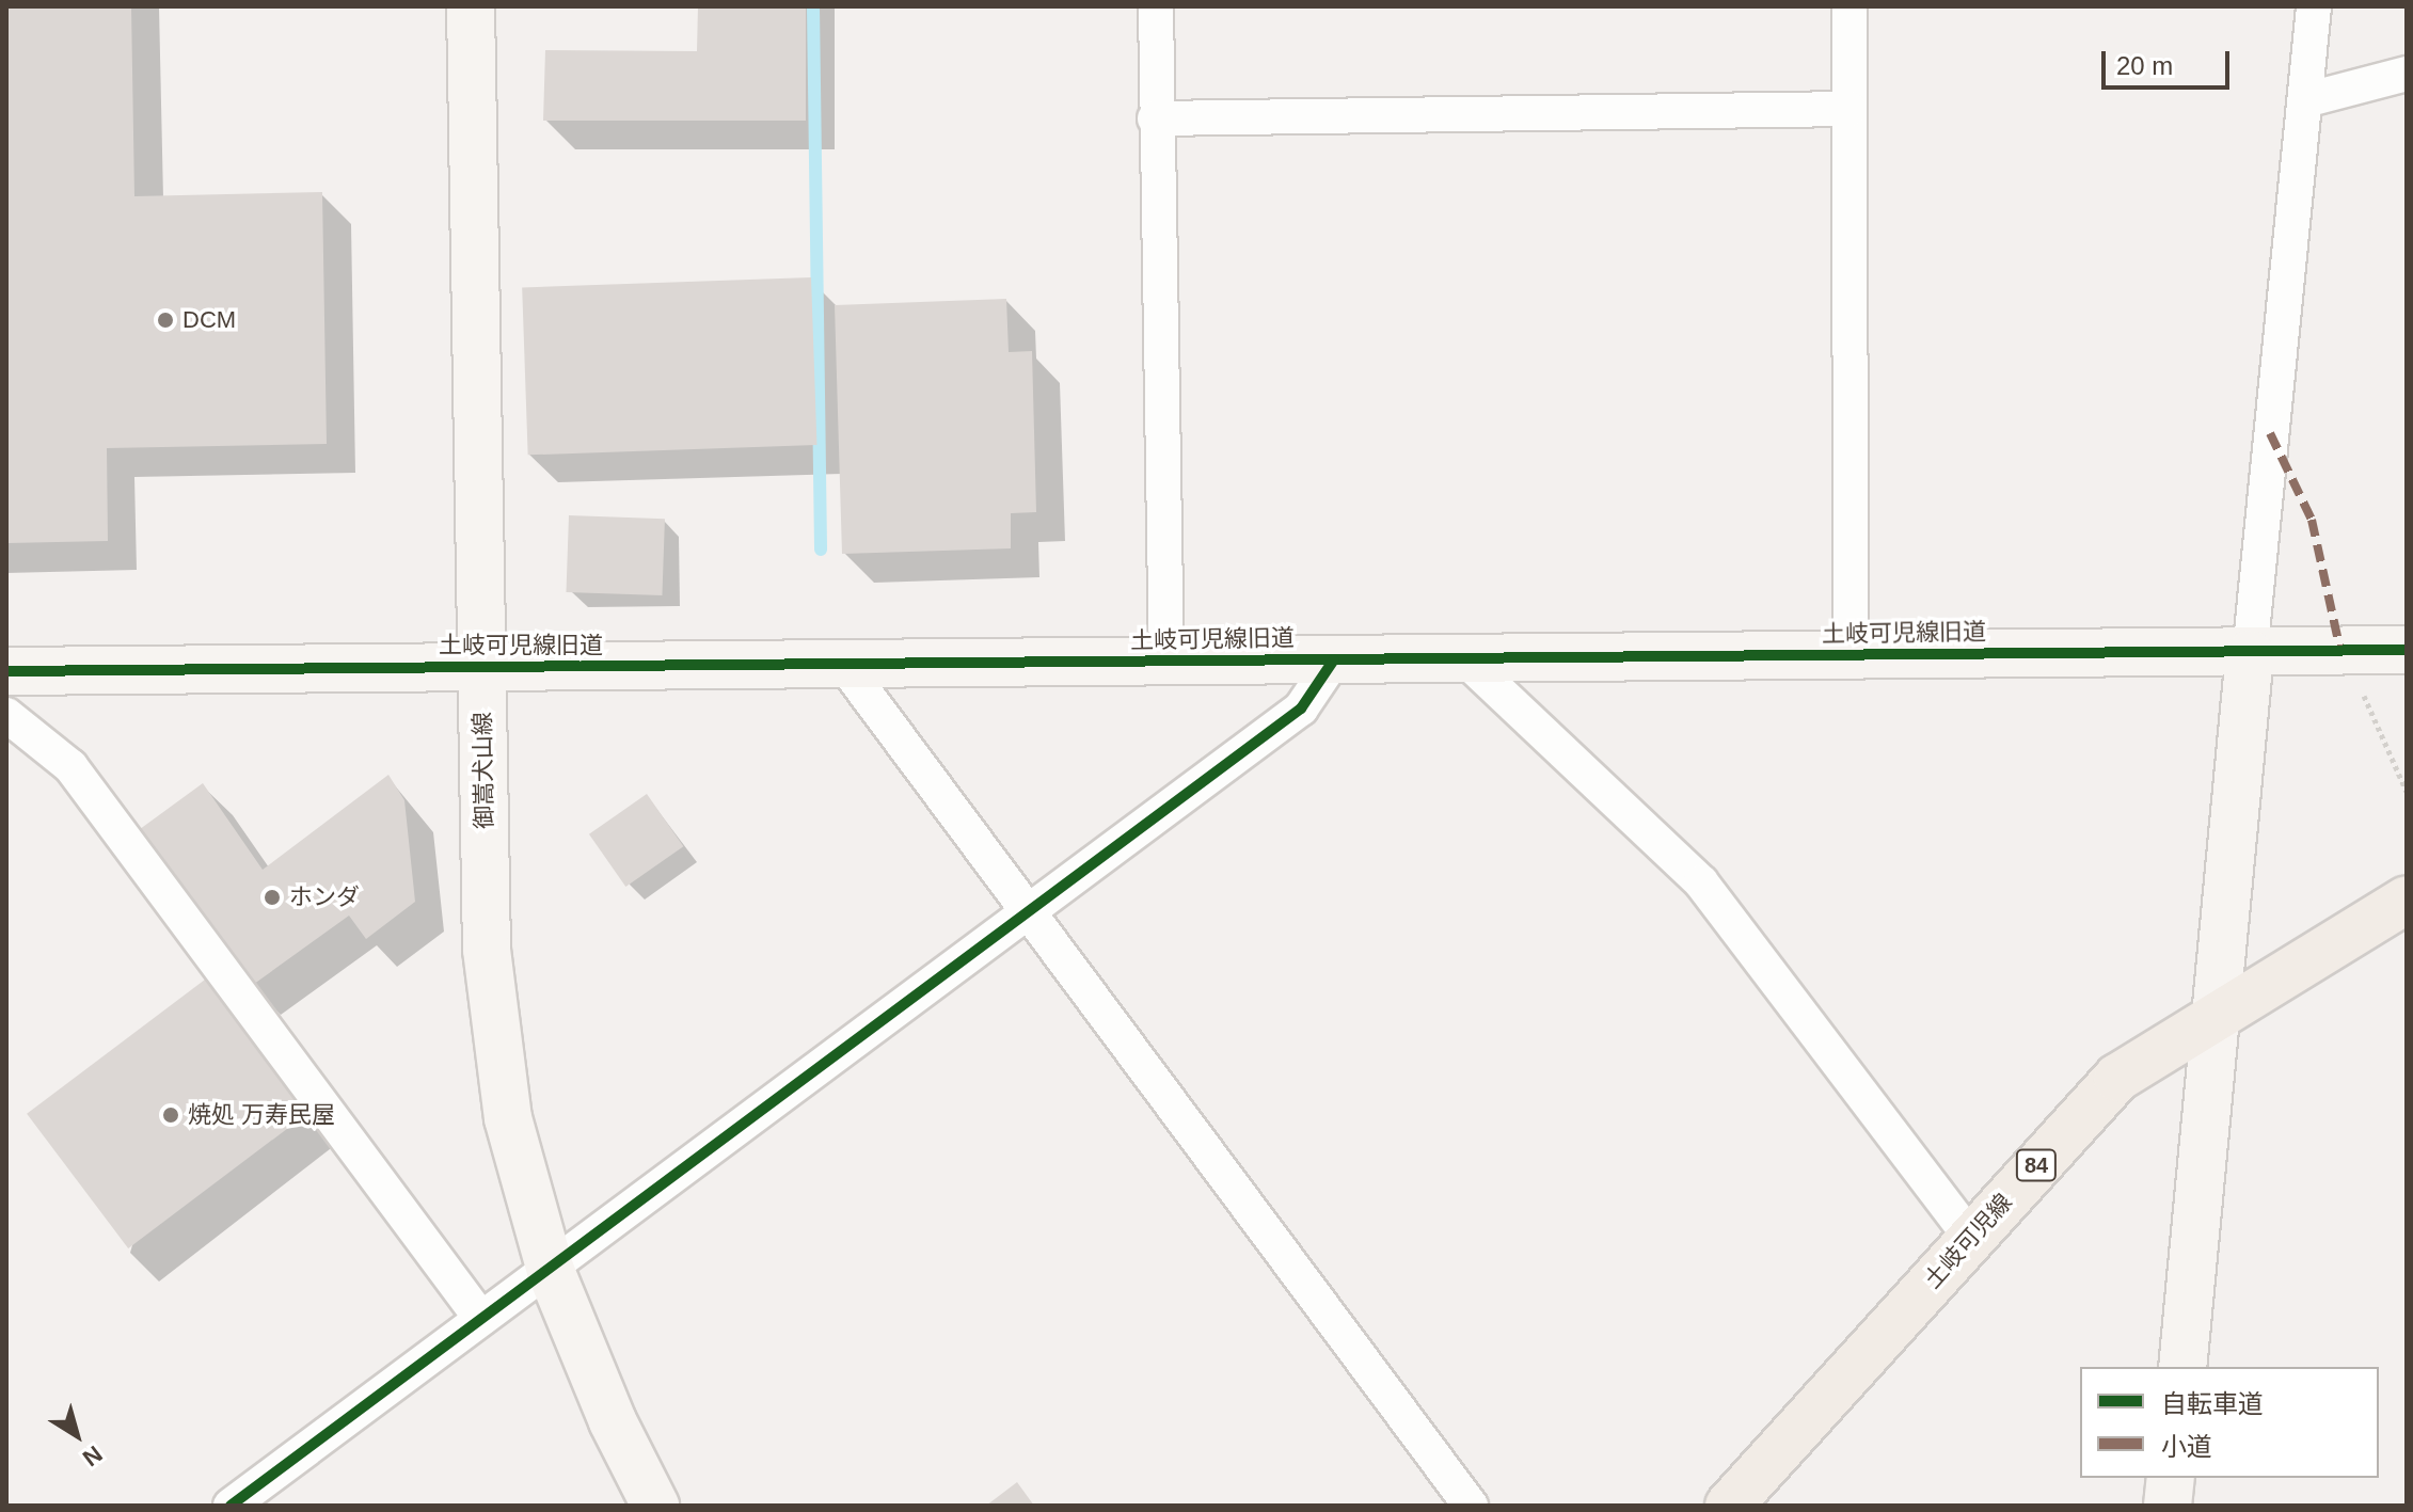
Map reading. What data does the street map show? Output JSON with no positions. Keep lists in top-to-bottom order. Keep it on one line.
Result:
{"streets":{"main road":["84","土岐可児線"],"street":["土岐可児線旧道","御嵩犬山線"]},"crossings":[["土岐可児線旧道","御嵩犬山線"]],"places":["DCM","ホンダ","焼処 万寿民屋"],"legend":["自転車道","小道"],"scale_bar":"20 m","north":"bottom right"}
